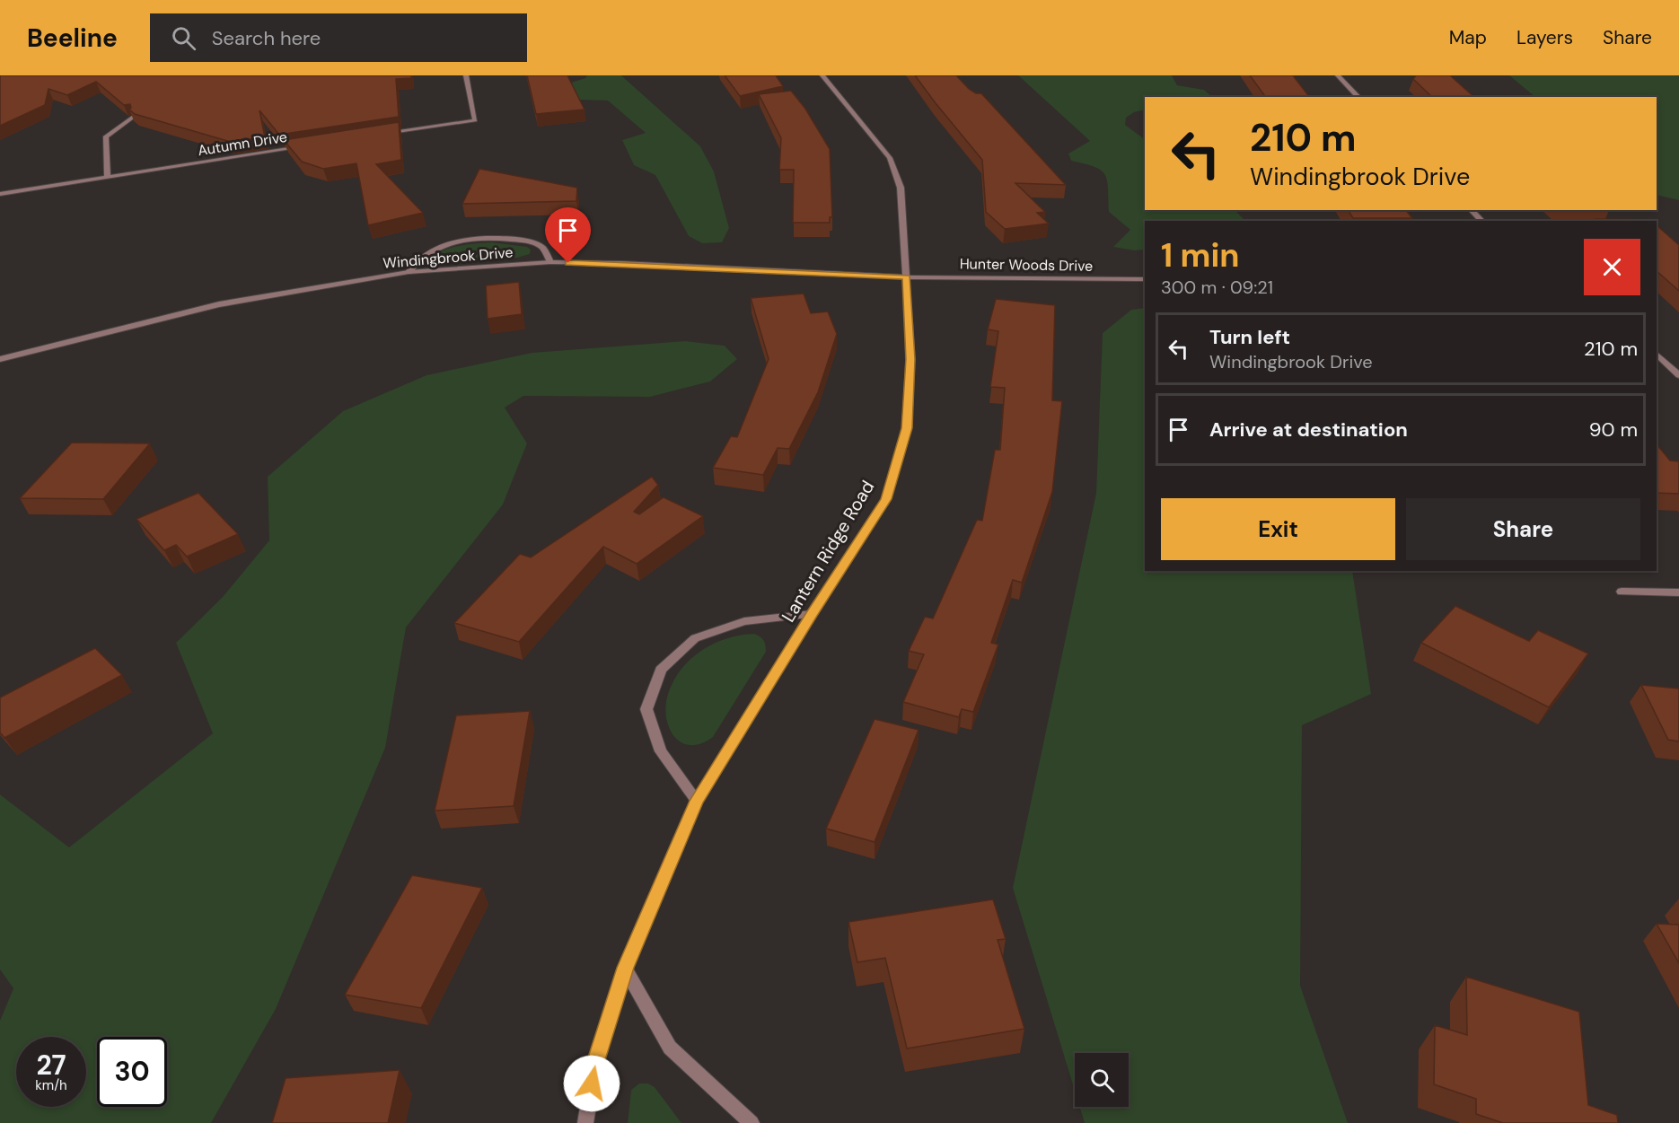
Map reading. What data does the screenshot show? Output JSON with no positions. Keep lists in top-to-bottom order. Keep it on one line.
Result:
{"streets":{"street":["Autumn Drive","Windingbrook Drive","Hunter Woods Drive","Lantern Ridge Road"]},"crossings":[["Windingbrook Drive","Hunter Woods Drive"],["Windingbrook Drive","Lantern Ridge Road"],["Hunter Woods Drive","Lantern Ridge Road"]],"page":{"header":"Beeline","search":"Search here","nav":["Map","Layers","Share"],"turn":["210 m","Windingbrook Drive"],"heading":["1 min","300 m · 09:21"],"list":[{"name":"Turn left","note":"Windingbrook Drive","value":"210 m"},{"name":"Arrive at destination","value":"90 m"}],"buttons":["Exit","Share"],"speed":"27 km/h","limit":"30"}}
